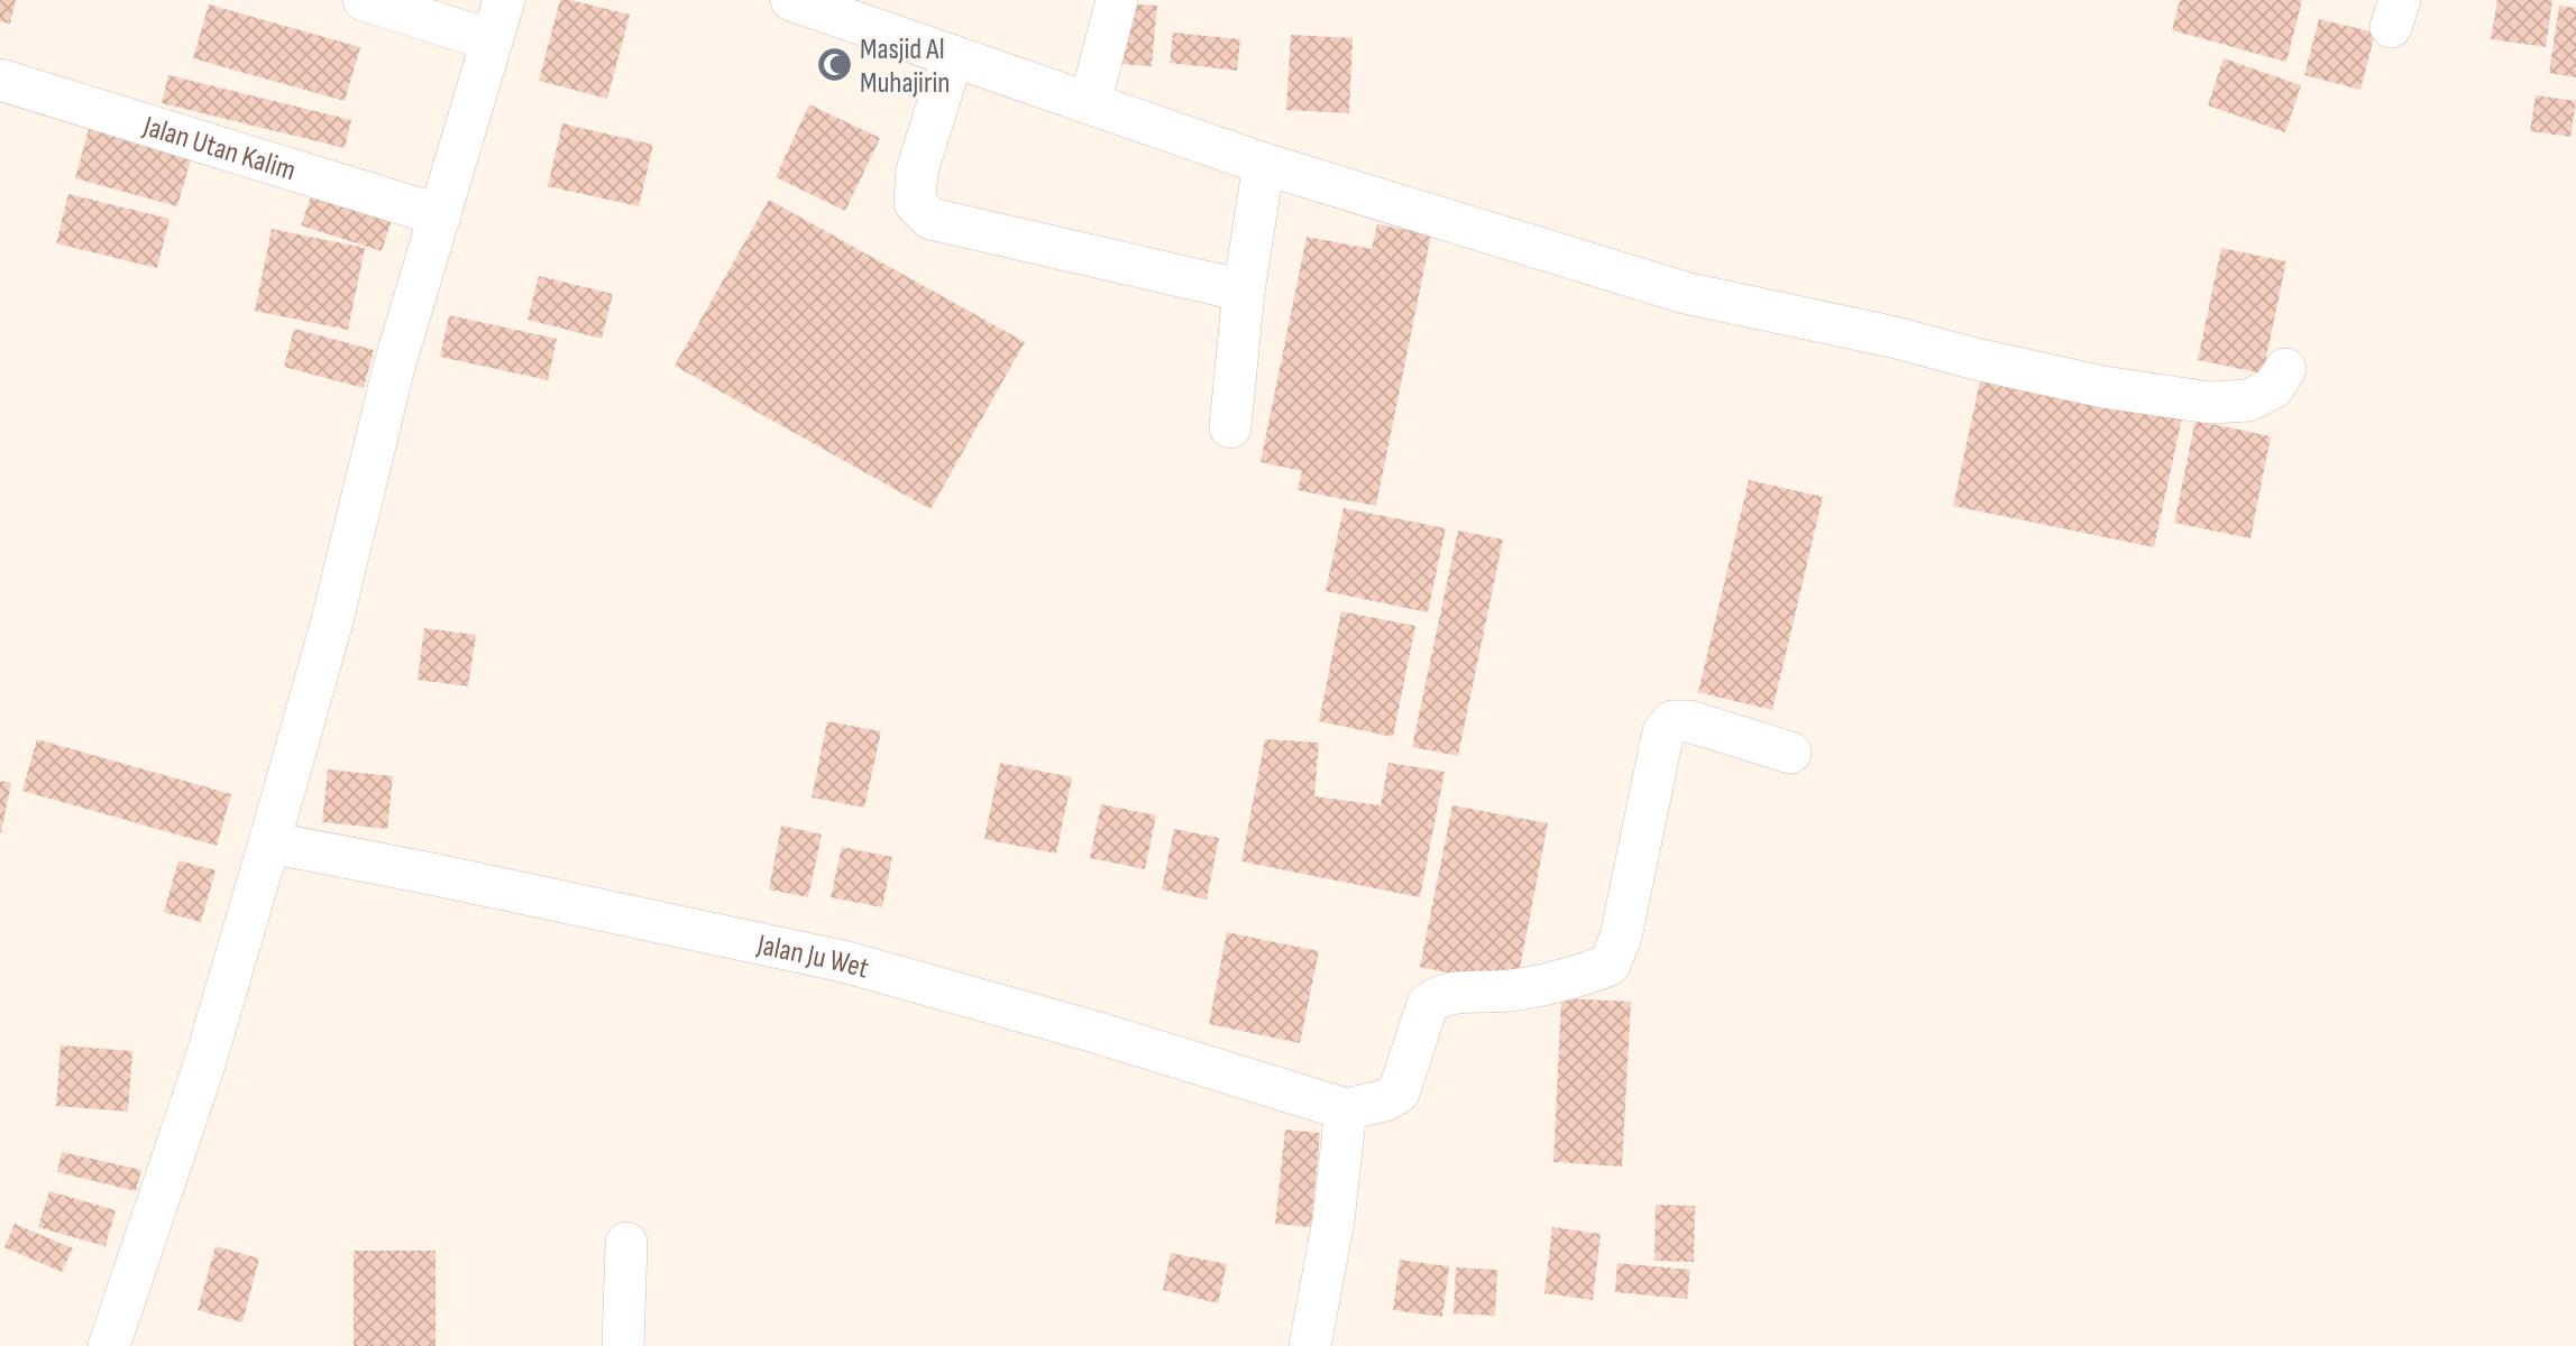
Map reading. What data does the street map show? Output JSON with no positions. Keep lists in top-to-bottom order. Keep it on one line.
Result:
{"streets":{"street":["Jalan Utan Kalim","Jalan Ju Wet"]},"places":{"mosque":["Masjid Al Muhajirin"]}}
